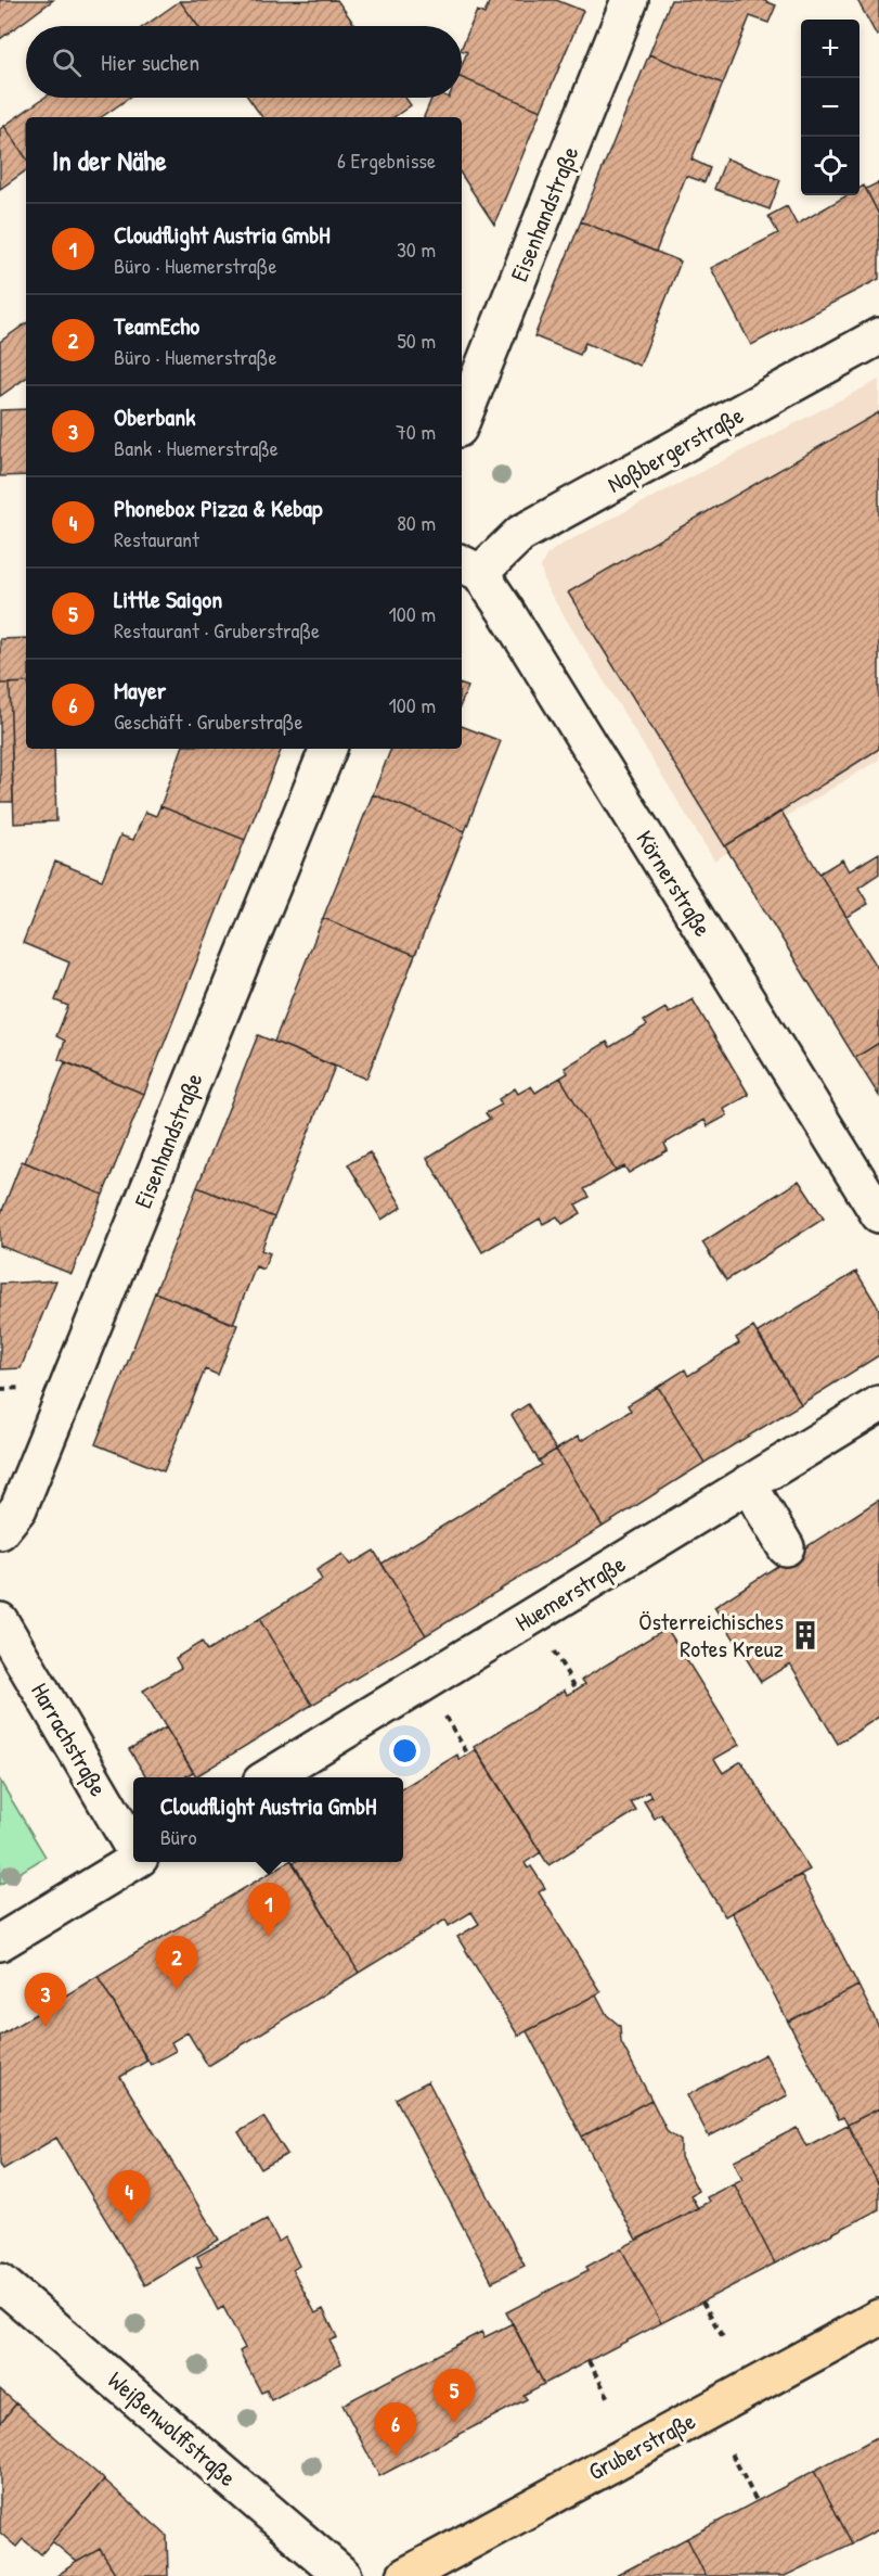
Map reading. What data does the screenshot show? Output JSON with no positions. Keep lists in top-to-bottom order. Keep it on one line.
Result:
{"streets":{"main road":["Gruberstraße"],"street":["Eisenhandstraße","Noßbergerstraße","Körnerstraße","Huemerstraße","Harrachstraße","Weißenwolffstraße"]},"crossings":[["Noßbergerstraße","Körnerstraße"]],"places":{"building":["Österreichisches Rotes Kreuz"]},"page":{"map_buttons":["+","−"],"search":"Hier suchen","heading":["In der Nähe","6 Ergebnisse"],"list":[{"mark":"1","name":"Cloudflight Austria GmbH","note":"Büro · Huemerstraße","value":"30 m"},{"mark":"2","name":"TeamEcho","note":"Büro · Huemerstraße","value":"50 m"},{"mark":"3","name":"Oberbank","note":"Bank · Huemerstraße","value":"70 m"},{"mark":"4","name":"Phonebox Pizza & Kebap","note":"Restaurant","value":"80 m"},{"mark":"5","name":"Little Saigon","note":"Restaurant · Gruberstraße","value":"100 m"},{"mark":"6","name":"Mayer","note":"Geschäft · Gruberstraße","value":"100 m"}],"popup":["Cloudflight Austria GmbH","Büro"],"pins":["1","2","3","4","5","6"]}}
